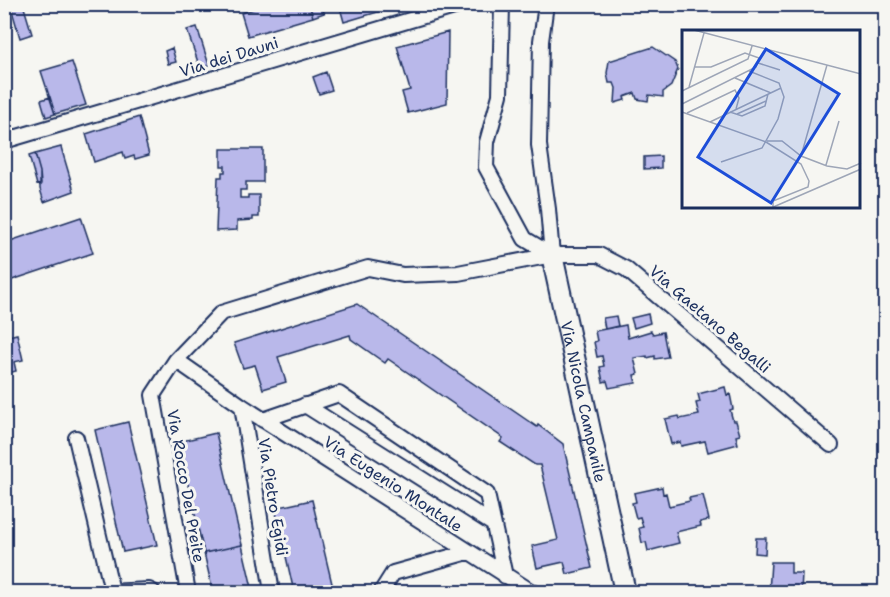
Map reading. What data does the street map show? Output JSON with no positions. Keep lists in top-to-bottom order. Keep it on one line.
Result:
{"streets":{"street":["Via dei Dauni","Via Gaetano Begalli","Via Nicola Campanile","Via Eugenio Montale","Via Rocco Del Preite","Via Pietro Egidi"]},"crossings":[["Via Gaetano Begalli","Via Nicola Campanile"],["Via Gaetano Begalli","Via Rocco Del Preite"],["Via Eugenio Montale","Via Rocco Del Preite"],["Via Eugenio Montale","Via Pietro Egidi"]]}
